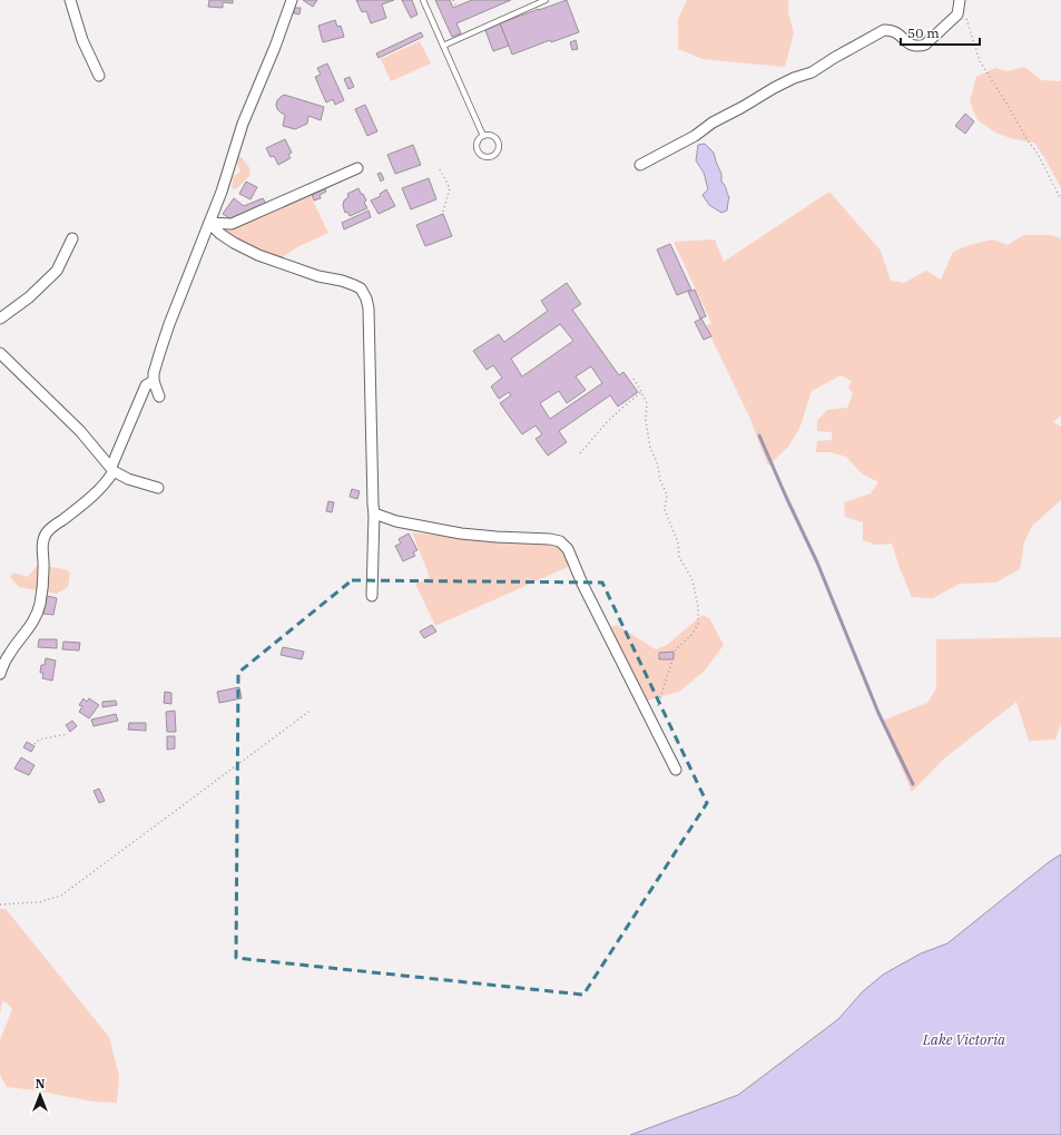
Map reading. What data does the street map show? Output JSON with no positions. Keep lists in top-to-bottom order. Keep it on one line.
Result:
{"water":["Lake Victoria"],"scale_bar":"50 m","north":"top"}
